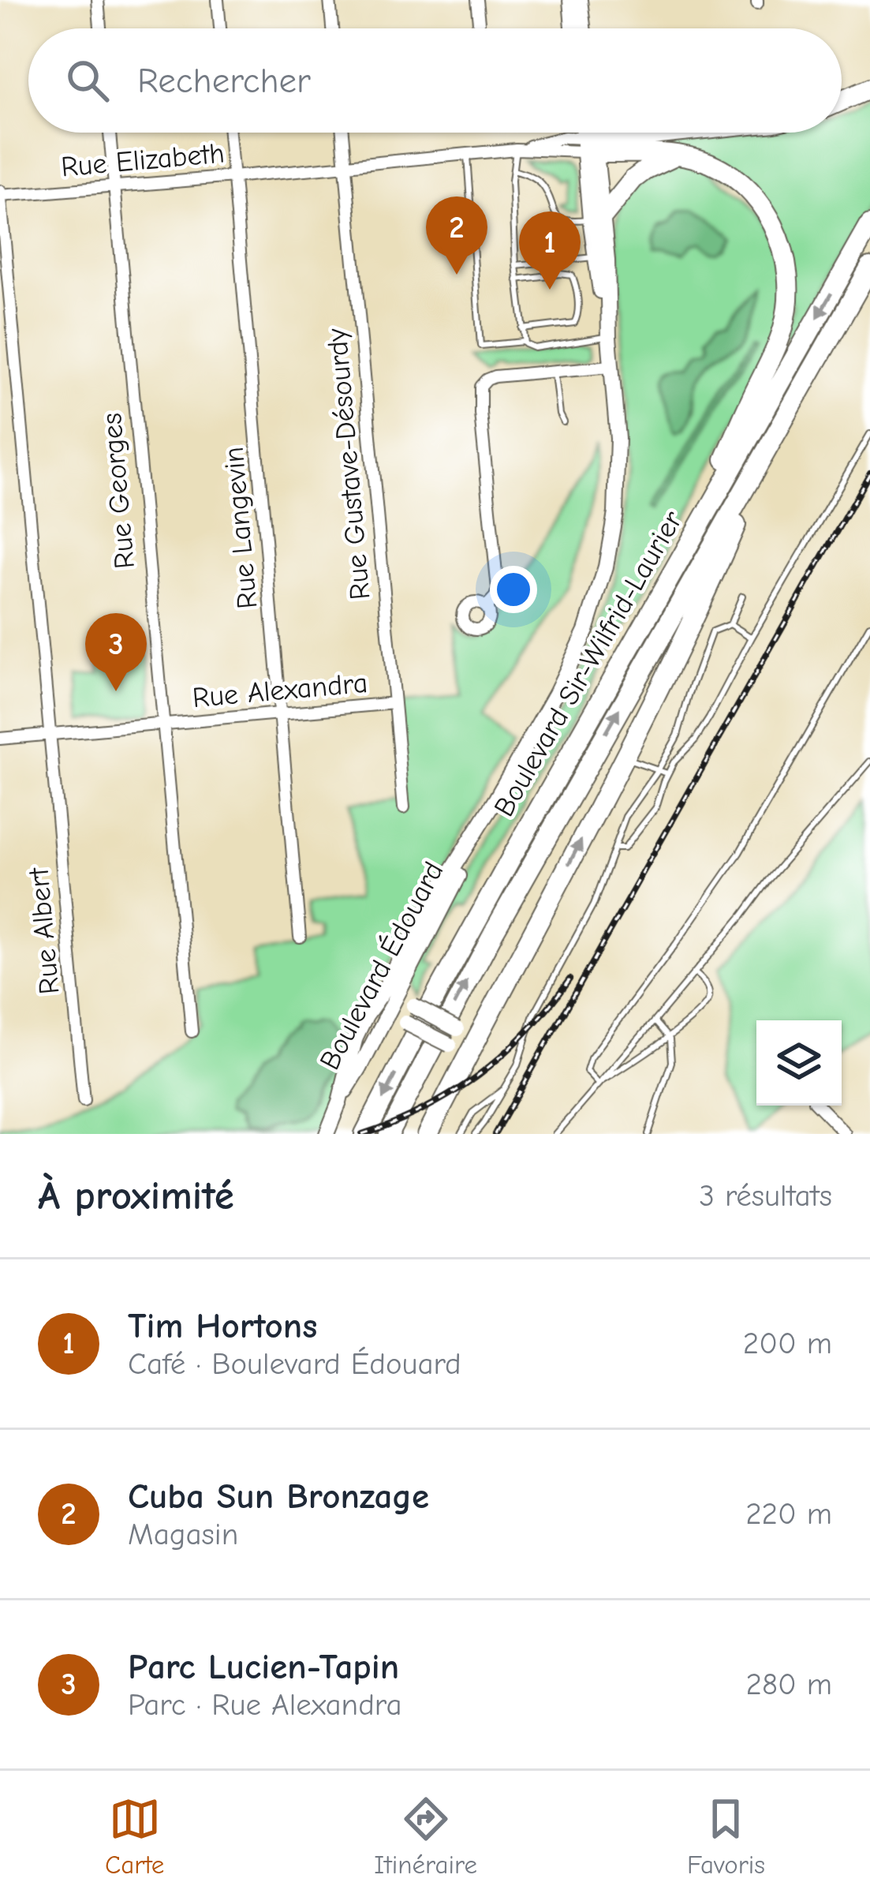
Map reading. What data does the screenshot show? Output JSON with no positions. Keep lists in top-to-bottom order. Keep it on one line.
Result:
{"streets":{"highway":["Boulevard Sir-Wilfrid-Laurier"],"street":["Rue Elizabeth","Rue Gustave-Désourdy","Rue Georges","Rue Langevin","Rue Alexandra","Rue Albert","Boulevard Édouard"]},"crossings":[["Rue Elizabeth","Rue Gustave-Désourdy"],["Rue Elizabeth","Rue Georges"],["Rue Elizabeth","Rue Langevin"],["Rue Elizabeth","Rue Albert"],["Rue Elizabeth","Boulevard Édouard"],["Rue Gustave-Désourdy","Rue Alexandra"],["Rue Georges","Rue Alexandra"],["Rue Langevin","Rue Alexandra"],["Rue Alexandra","Rue Albert"]],"page":{"search":"Rechercher","pins":["2","1","3"],"heading":["À proximité","3 résultats"],"list":[{"mark":"1","name":"Tim Hortons","note":"Café · Boulevard Édouard","value":"200 m"},{"mark":"2","name":"Cuba Sun Bronzage","note":"Magasin","value":"220 m"},{"mark":"3","name":"Parc Lucien-Tapin","note":"Parc · Rue Alexandra","value":"280 m"}],"nav":["Carte","Itinéraire","Favoris"]}}
